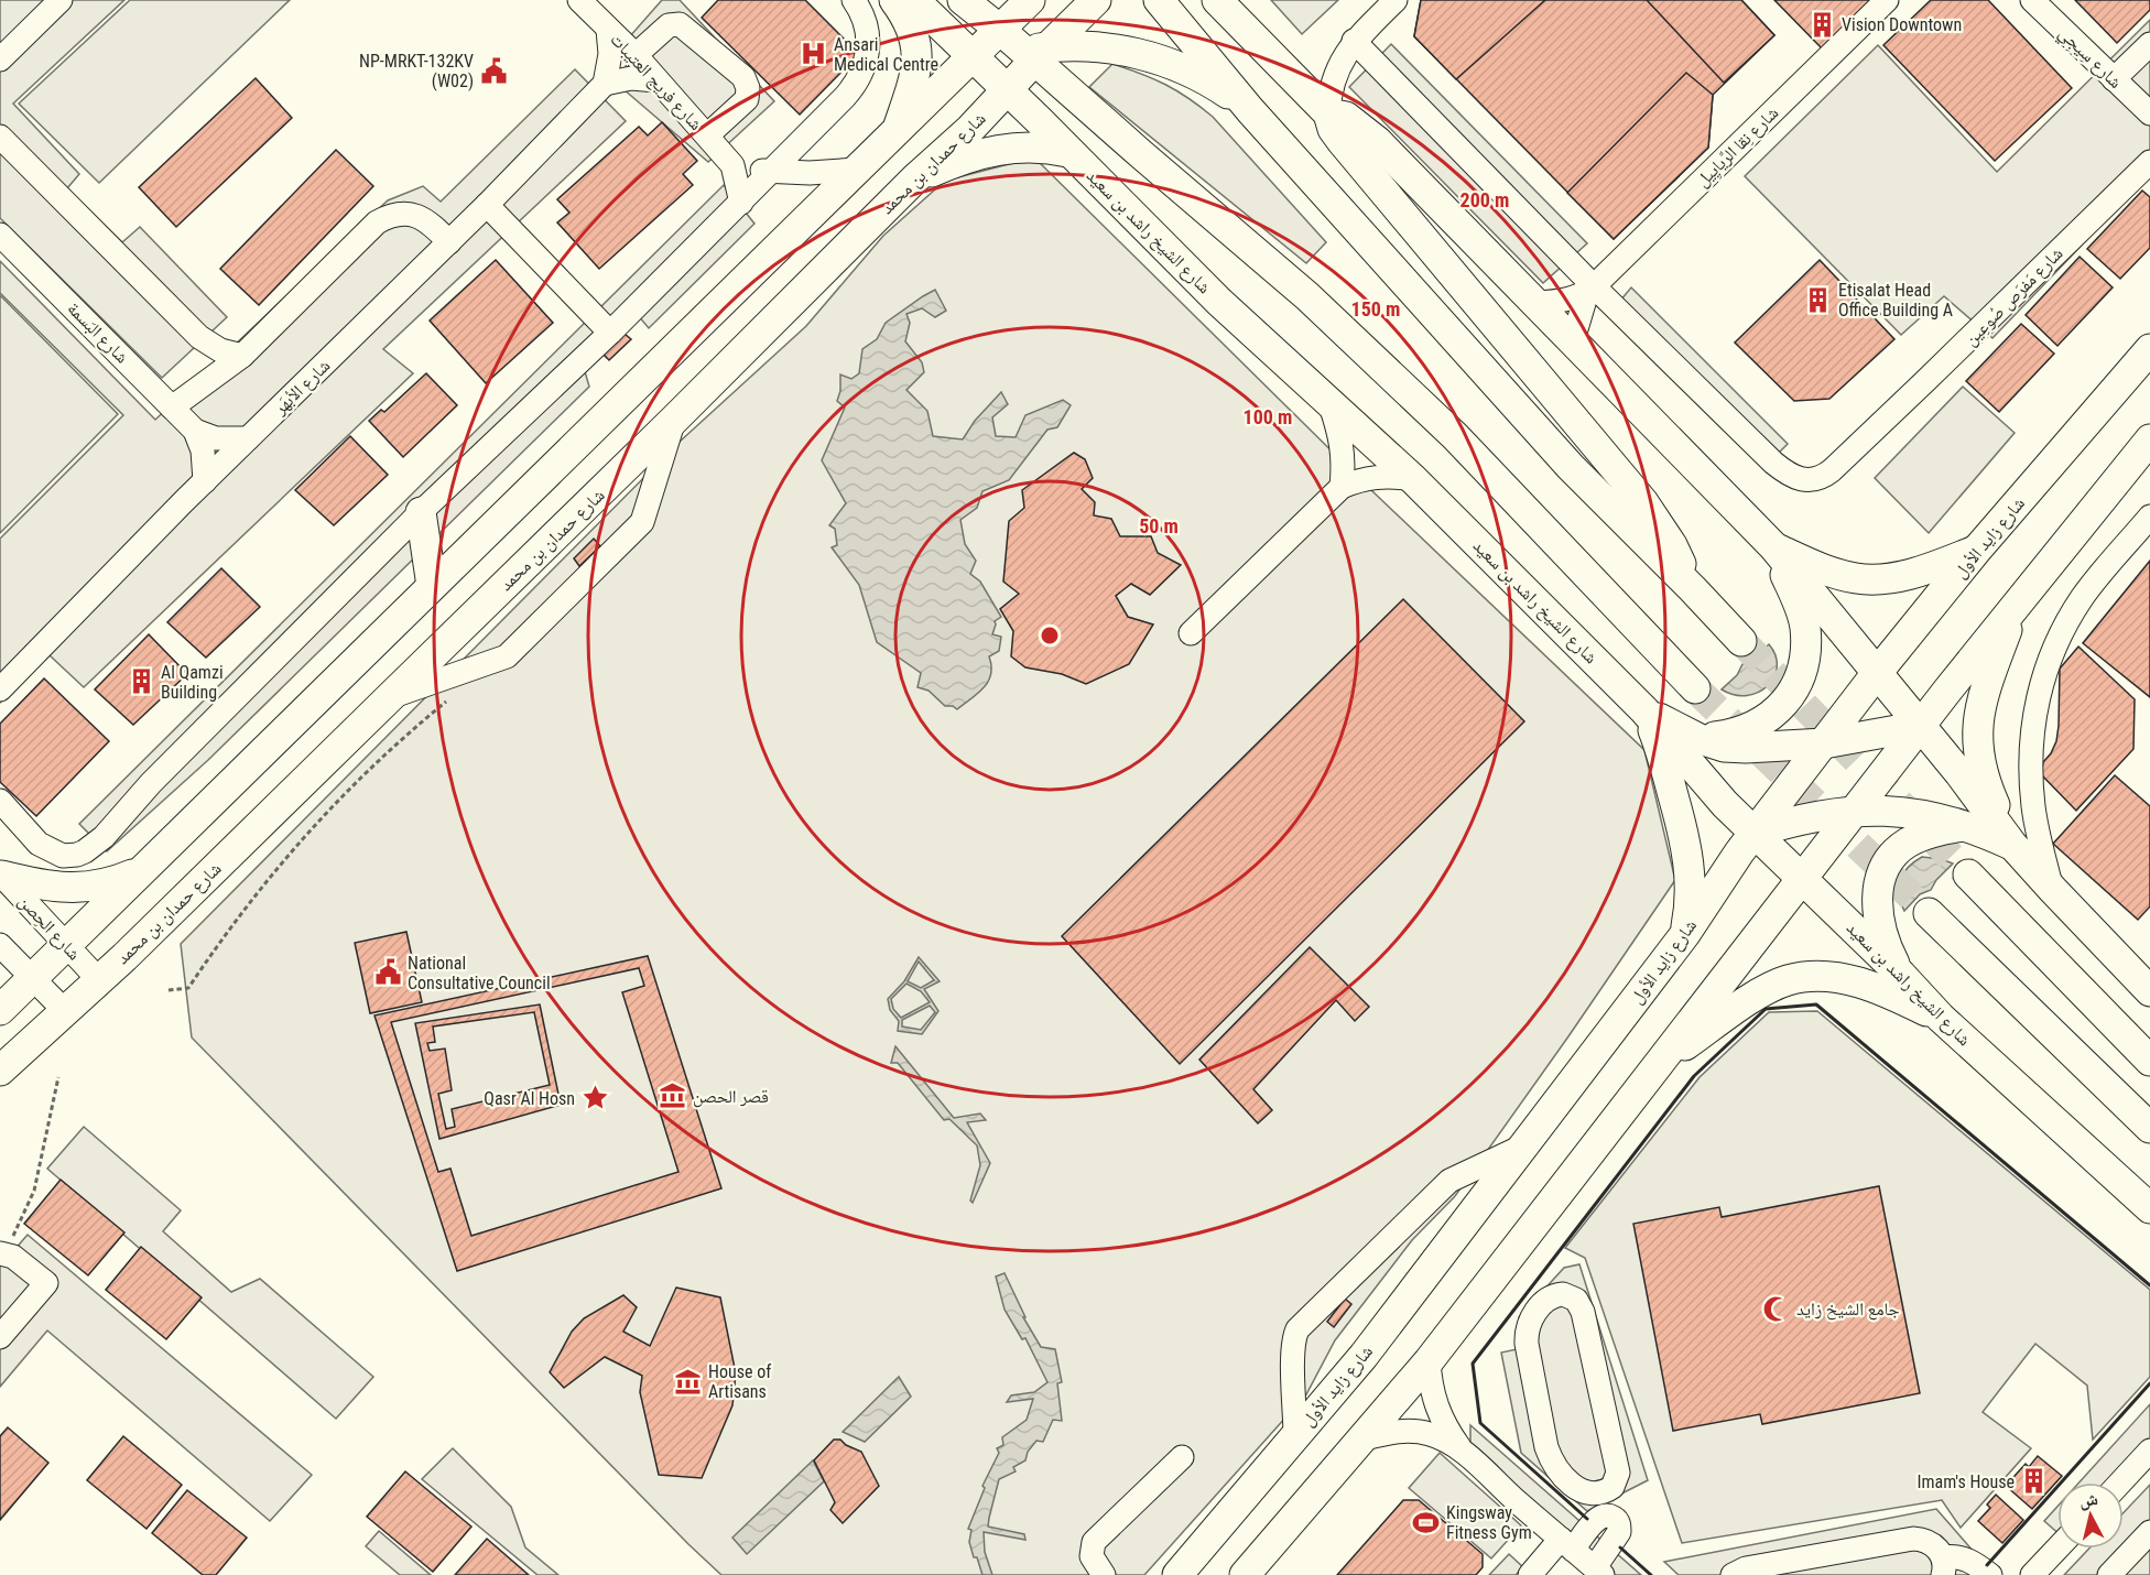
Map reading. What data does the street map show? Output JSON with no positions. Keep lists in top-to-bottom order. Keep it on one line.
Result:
{"streets":{"main road":["شارع حمدان بن محمد","شارع الشيخ راشد بن سعيد","شارع زايد الأول"],"street":["شارع سِيجِي","شارع فريج العتيبات","شارع نِقا الرَّيايِيل","شارع مَفرَص صُوعِين","شارع البَسمة","شارع الأبهَر","شارع الحِصن"]},"crossings":[["شارع نِقا الرَّيايِيل","شارع مَفرَص صُوعِين"],["شارع حمدان بن محمد","شارع الشيخ راشد بن سعيد"],["شارع حمدان بن محمد","شارع الحِصن"],["شارع الشيخ راشد بن سعيد","شارع زايد الأول"],["شارع البَسمة","شارع الأبهَر"]],"places":{"building":["Vision Downtown","Etisalat Head Office Building A","Al Qamzi Building","Imam's House"],"hospital":["Ansari Medical Centre"],"public building":["NP-MRKT-132KV (W02)","National Consultative Council"],"museum":["قصر الحصن","House of Artisans"],"place":["Qasr Al Hosn"],"mosque":["جامع الشيخ زايد"],"sports":["Kingsway Fitness Gym"]},"north":"top","rings":["200 m","150 m","100 m","50 m"]}
